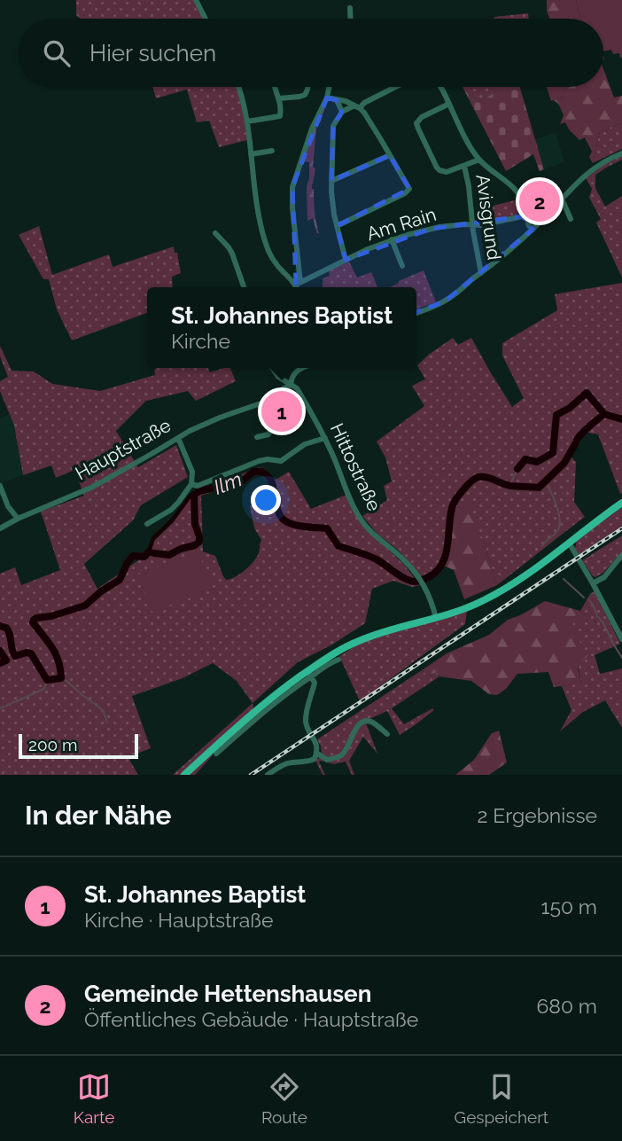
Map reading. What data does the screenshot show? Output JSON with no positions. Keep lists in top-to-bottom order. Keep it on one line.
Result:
{"streets":{"street":["Avisgrund","Am Rain","Hauptstraße","Hittostraße"]},"crossings":[["Avisgrund","Am Rain"],["Hauptstraße","Hittostraße"]],"water":["Ilm"],"scale_bar":"200 m","page":{"search":"Hier suchen","pins":["2","1"],"popup":["St. Johannes Baptist","Kirche"],"scale":"200 m","heading":["In der Nähe","2 Ergebnisse"],"list":[{"mark":"1","name":"St. Johannes Baptist","note":"Kirche · Hauptstraße","value":"150 m"},{"mark":"2","name":"Gemeinde Hettenshausen","note":"Öffentliches Gebäude · Hauptstraße","value":"680 m"}],"nav":["Karte","Route","Gespeichert"]}}
